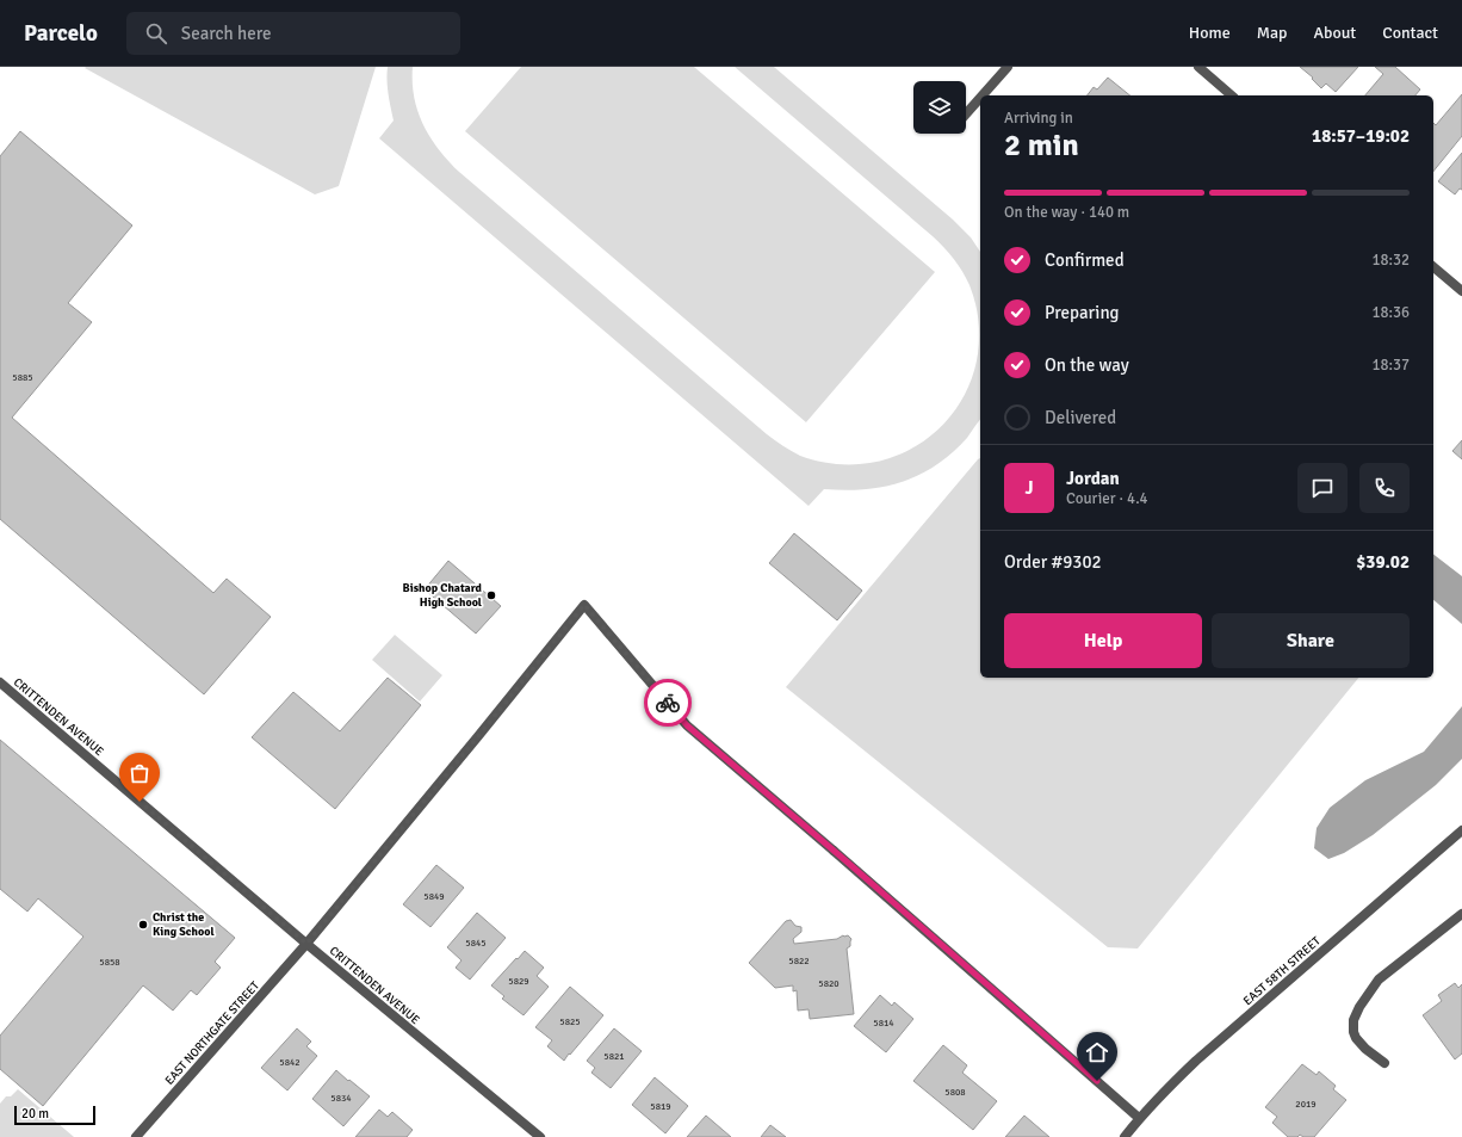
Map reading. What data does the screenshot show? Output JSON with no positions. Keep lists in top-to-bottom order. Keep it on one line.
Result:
{"streets":{"street":["CRITTENDEN AVENUE","EAST 58TH STREET","EAST NORTHGATE STREET"]},"crossings":[["CRITTENDEN AVENUE","EAST NORTHGATE STREET"],["EAST 58TH STREET","EAST NORTHGATE STREET"]],"places":["Bishop Chatard High School","Christ the King School"],"house_numbers":["5885","5849","5845","5822","5858","5829","5820","5825","5814","5821","5842","5808","5834","2019","5819"],"scale_bar":"20 m","page":{"header":"Parcelo","search":"Search here","nav":["Home","Map","About","Contact"],"heading":["2 min","Arriving in","18:57–19:02"],"panel":["Jordan","Courier · 4.4","Order #9302","$39.02"],"bar":"On the way · 140 m","list":[["Confirmed","18:32"],["Preparing","18:36"],["On the way","18:37"],"Delivered"],"round":"J","buttons":["Help","Share"],"scale":"20 m"}}
